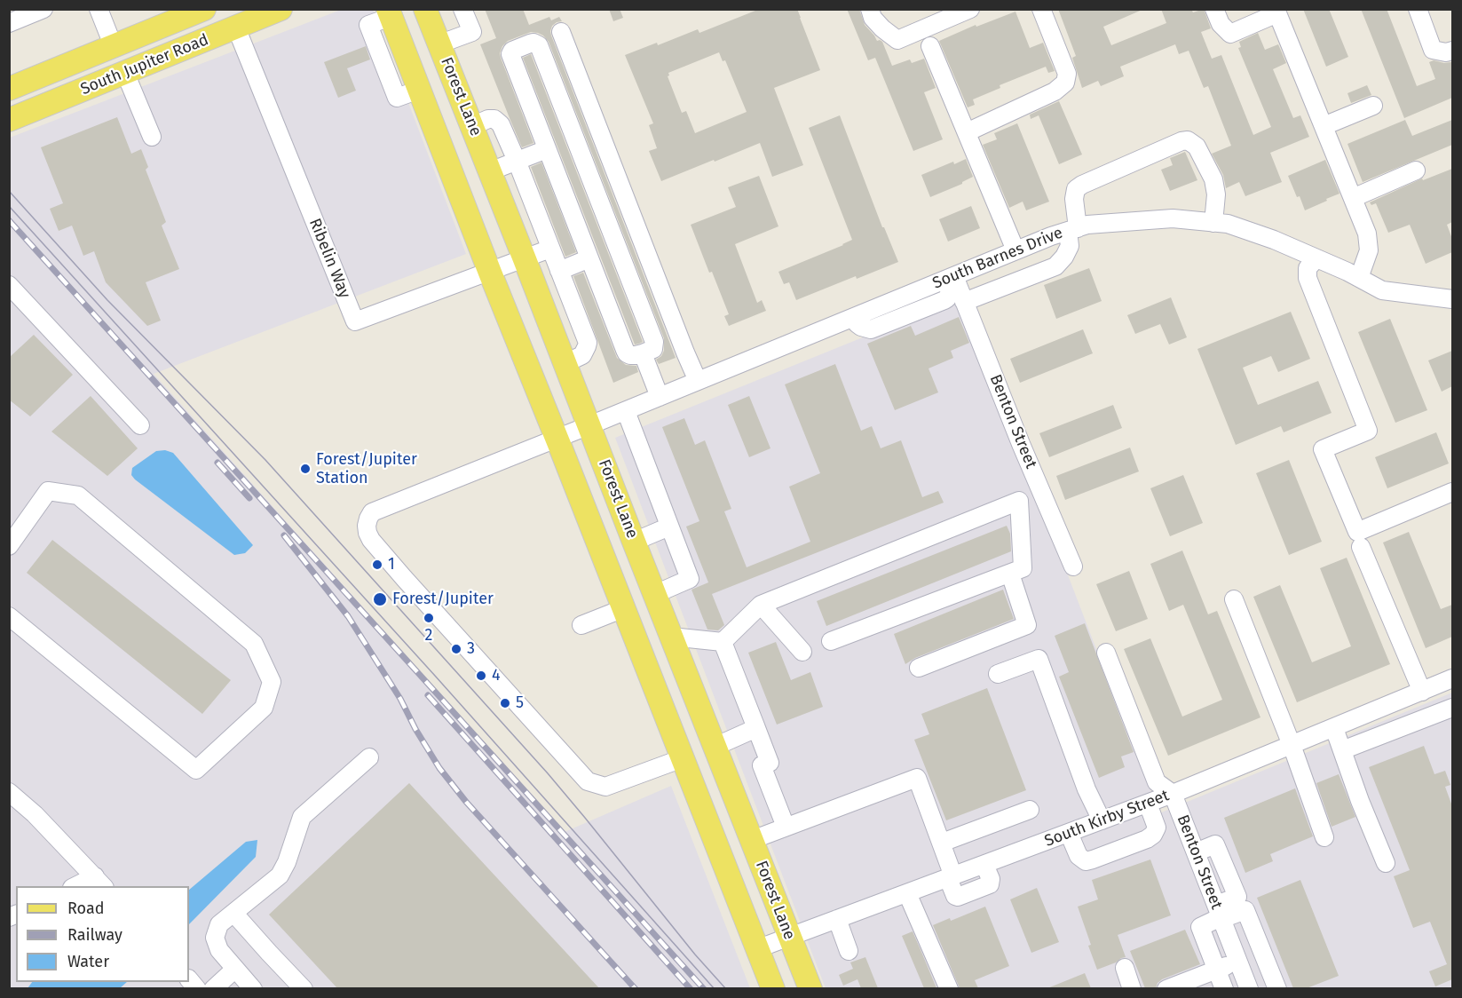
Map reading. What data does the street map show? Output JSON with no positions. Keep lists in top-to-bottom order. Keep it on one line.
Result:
{"streets":{"main road":["South Jupiter Road","Forest Lane"],"street":["Ribelin Way","South Barnes Drive","Benton Street","South Kirby Street"]},"crossings":[["South Jupiter Road","Ribelin Way"],["Forest Lane","Ribelin Way"],["Forest Lane","South Barnes Drive"],["Forest Lane","South Kirby Street"],["South Barnes Drive","Benton Street"],["Benton Street","South Kirby Street"]],"places":["Forest/Jupiter Station","1","Forest/Jupiter","2","3","4","5"],"legend":["Road","Railway","Water"]}
